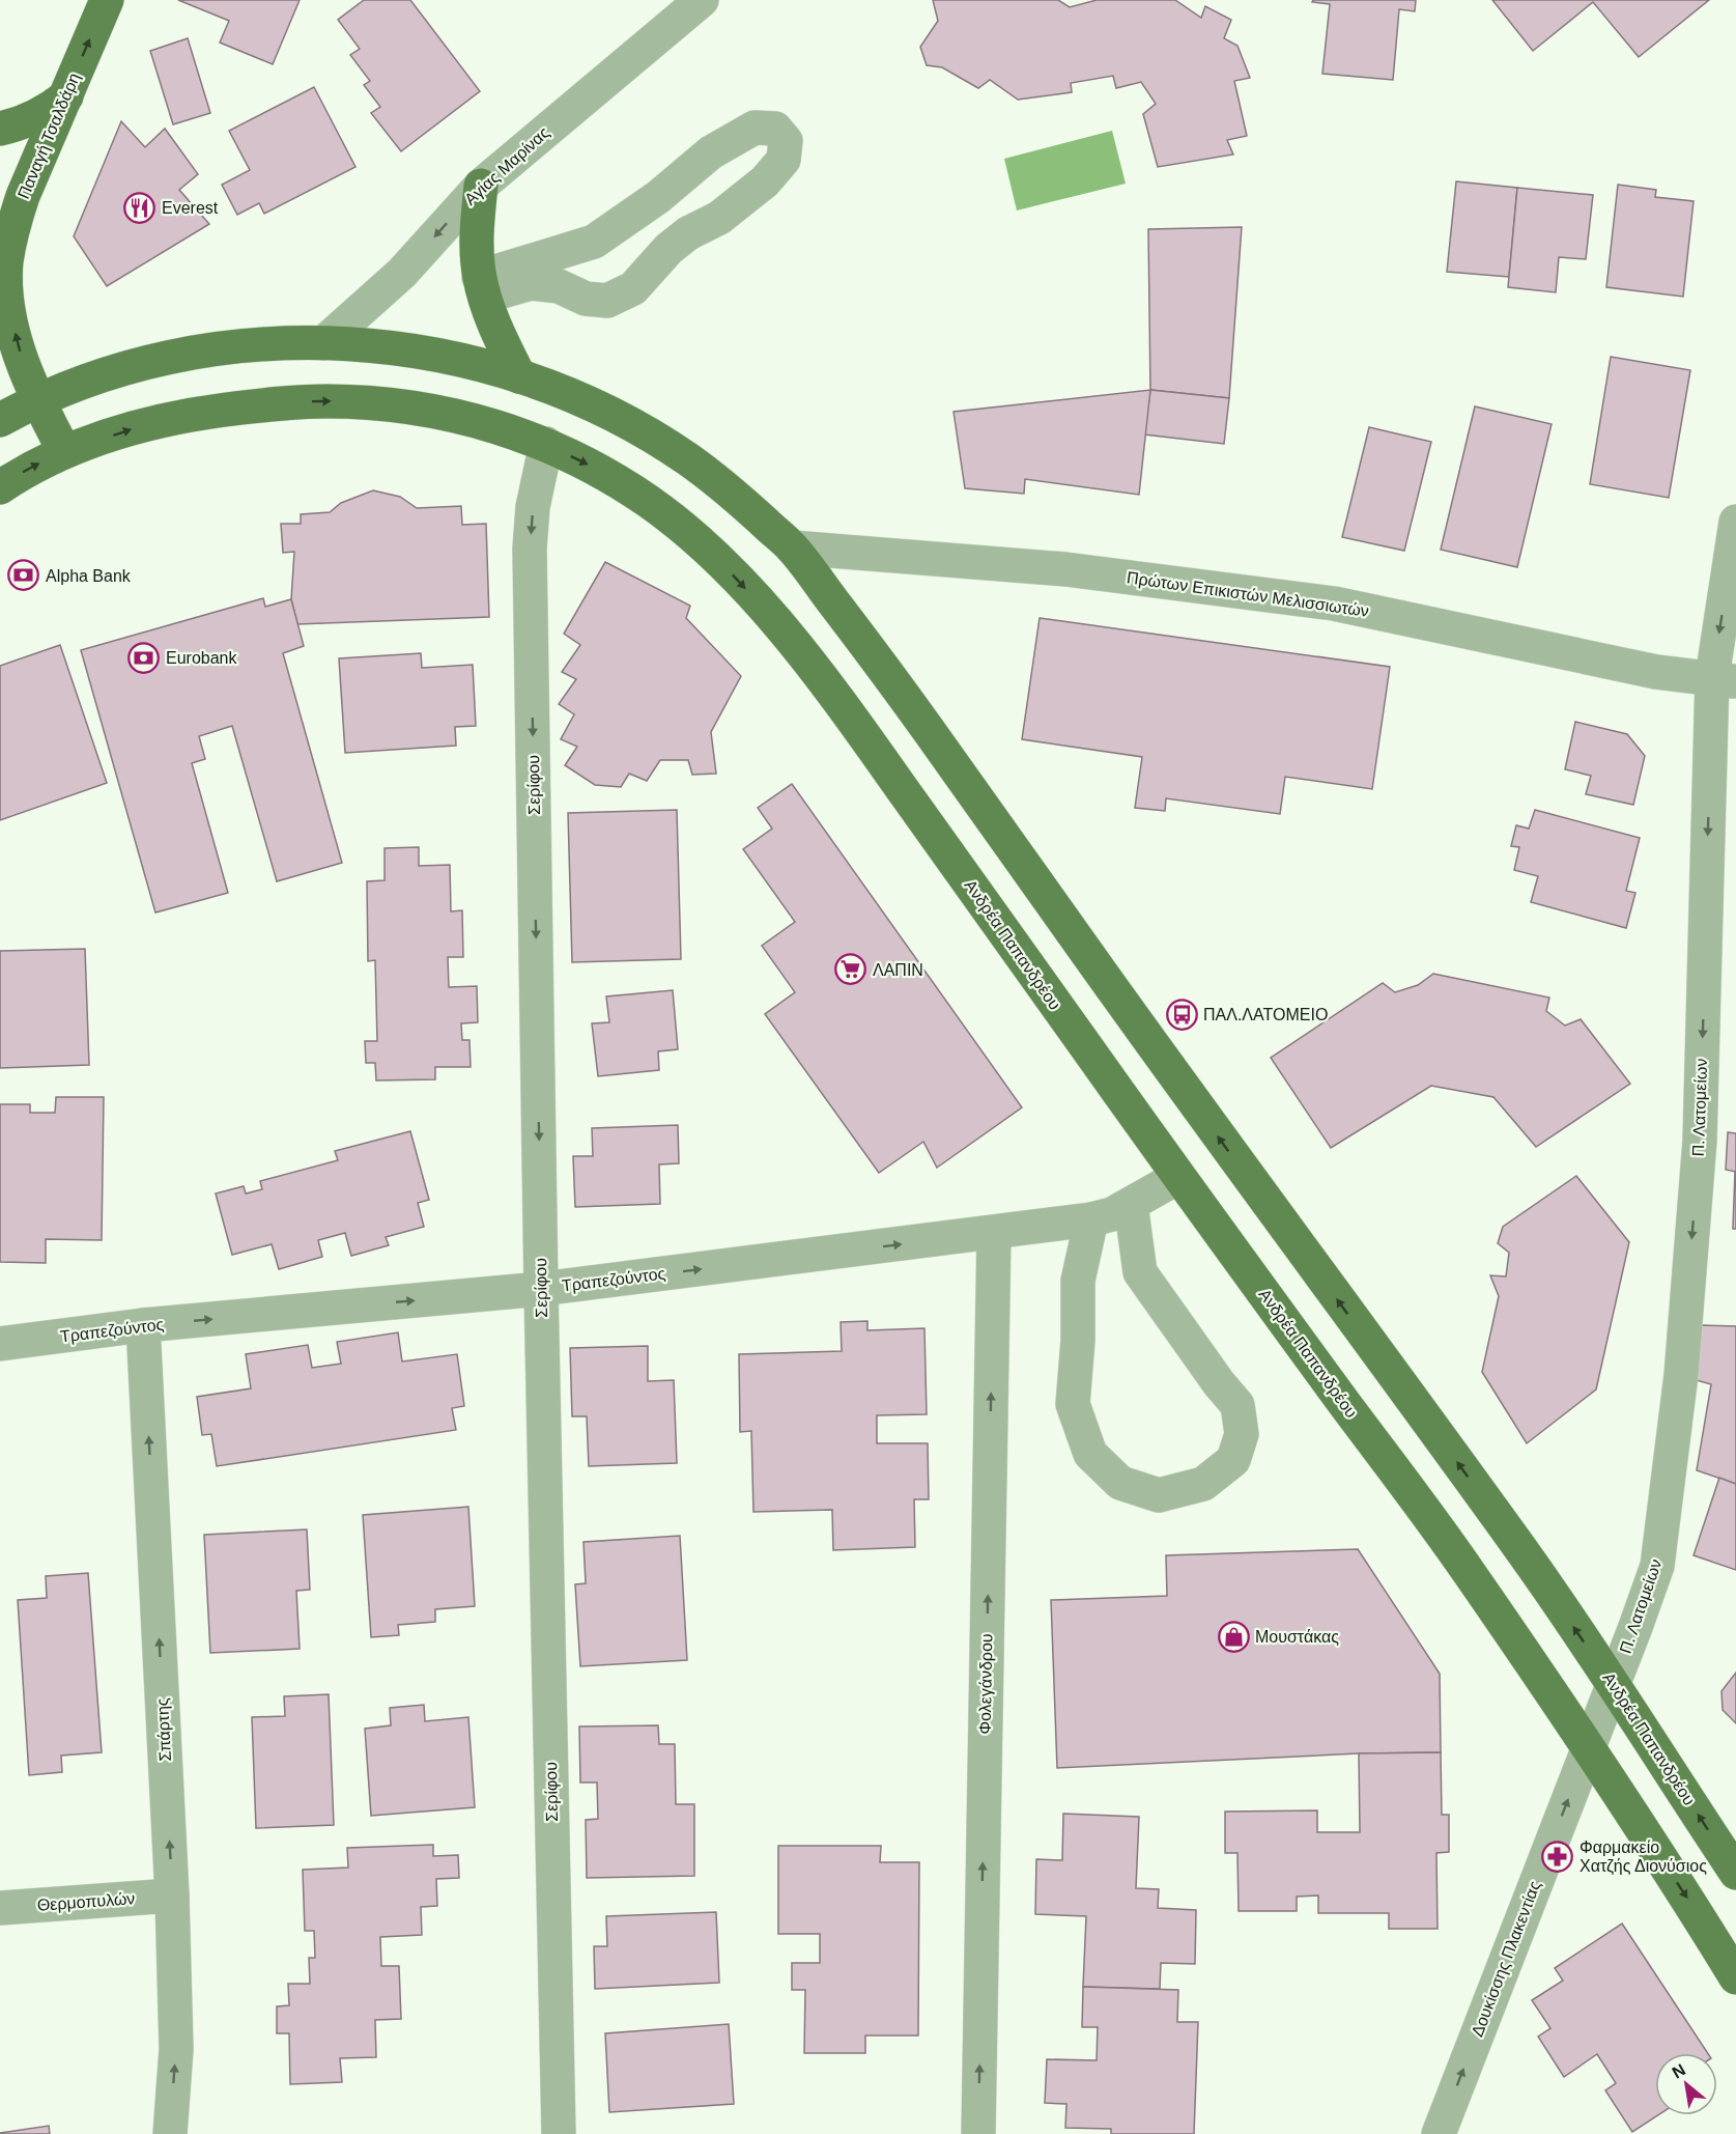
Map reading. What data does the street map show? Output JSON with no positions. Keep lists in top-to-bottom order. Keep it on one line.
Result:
{"streets":{"main road":["Παναγή Τσαλδάρη","Ανδρέα Παπανδρέου"],"street":["Αγίας Μαρίνας","Πρώτων Επικιστών Μελισσιωτών","Σερίφου","Π. Λατομείων","Τραπεζούντος","Φολεγάνδρου","Σπάρτης","Θερμοπυλών","Δουκίσσης Πλακεντίας"]},"crossings":[["Παναγή Τσαλδάρη","Ανδρέα Παπανδρέου"],["Αγίας Μαρίνας","Ανδρέα Παπανδρέου"],["Πρώτων Επικιστών Μελισσιωτών","Ανδρέα Παπανδρέου"],["Πρώτων Επικιστών Μελισσιωτών","Π. Λατομείων"],["Σερίφου","Ανδρέα Παπανδρέου"],["Σερίφου","Τραπεζούντος"],["Ανδρέα Παπανδρέου","Π. Λατομείων"],["Ανδρέα Παπανδρέου","Τραπεζούντος"],["Ανδρέα Παπανδρέου","Δουκίσσης Πλακεντίας"],["Π. Λατομείων","Δουκίσσης Πλακεντίας"],["Τραπεζούντος","Φολεγάνδρου"],["Τραπεζούντος","Σπάρτης"],["Σπάρτης","Θερμοπυλών"]],"one_way":["Παναγή Τσαλδάρη","Αγίας Μαρίνας","Σερίφου","Π. Λατομείων","Τραπεζούντος","Φολεγάνδρου","Σπάρτης","Δουκίσσης Πλακεντίας"],"places":{"restaurant":["Everest"],"bank":["Alpha Bank","Eurobank"],"supermarket":["ΛΑΠΙΝ"],"bus stop":["ΠΑΛ.ΛΑΤΟΜΕΙΟ"],"shop":["Μουστάκας"],"pharmacy":["Φαρμακείο Χατζής Διονύσιος"]},"north":"top left"}
